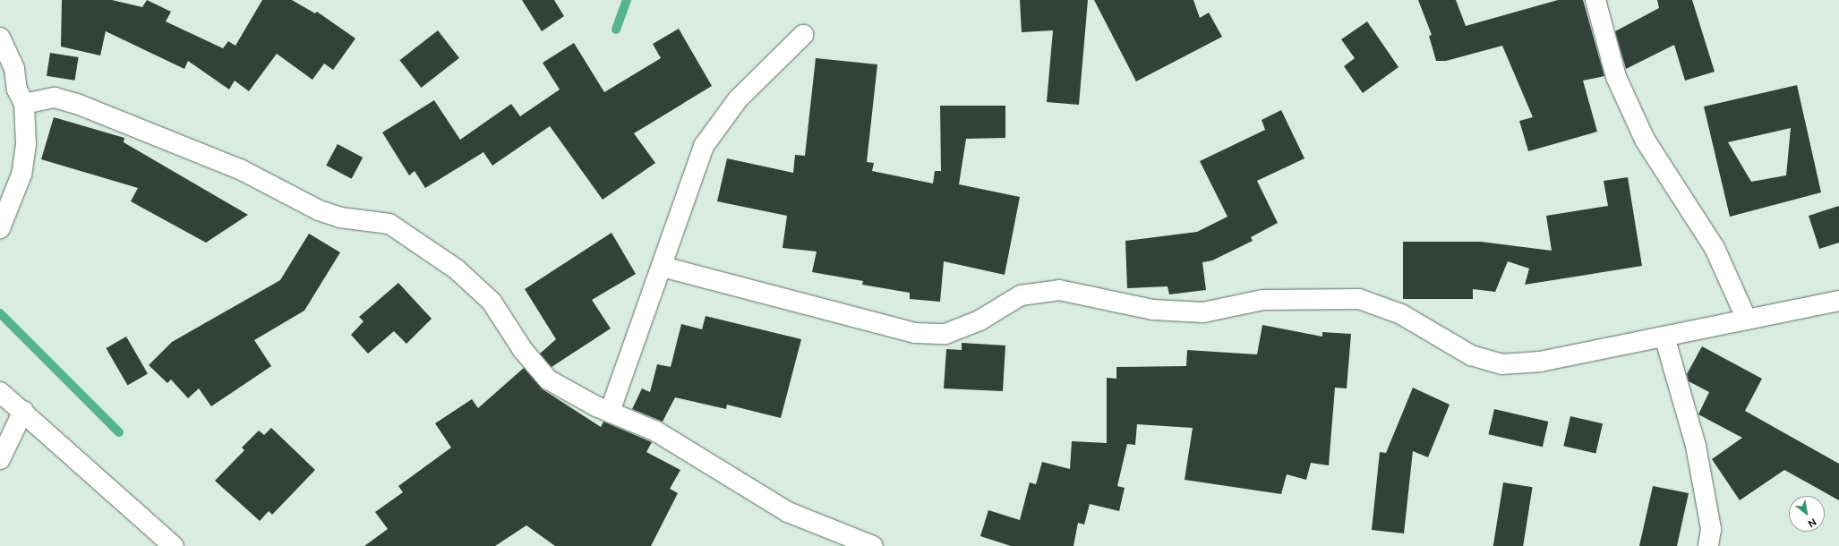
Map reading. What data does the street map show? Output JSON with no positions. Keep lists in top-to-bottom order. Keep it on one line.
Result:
{"north":"bottom right"}
